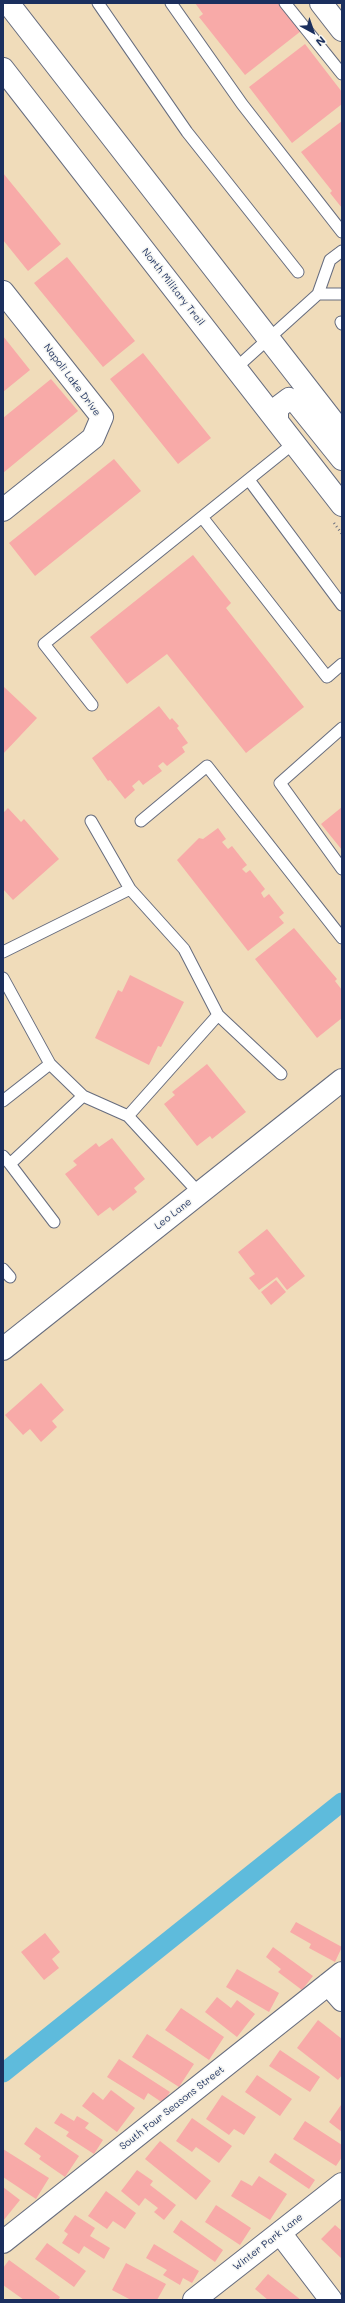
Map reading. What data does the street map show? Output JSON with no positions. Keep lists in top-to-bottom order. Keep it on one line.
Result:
{"streets":{"street":["North Military Trail","Napoli Lake Drive","Leo Lane","South Four Seasons Street","Winter Park Lane"]},"north":"bottom right"}
